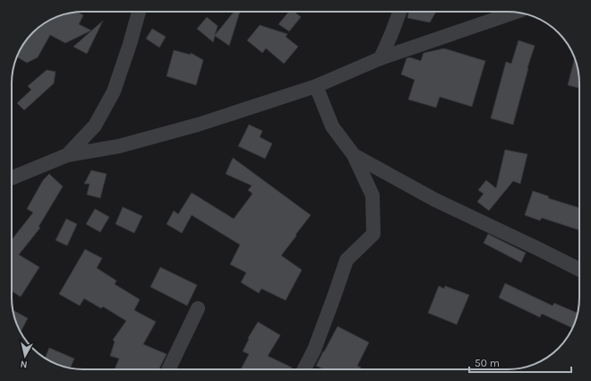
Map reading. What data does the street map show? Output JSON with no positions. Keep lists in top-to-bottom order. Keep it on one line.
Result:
{"scale_bar":"50 m","north":"bottom"}
